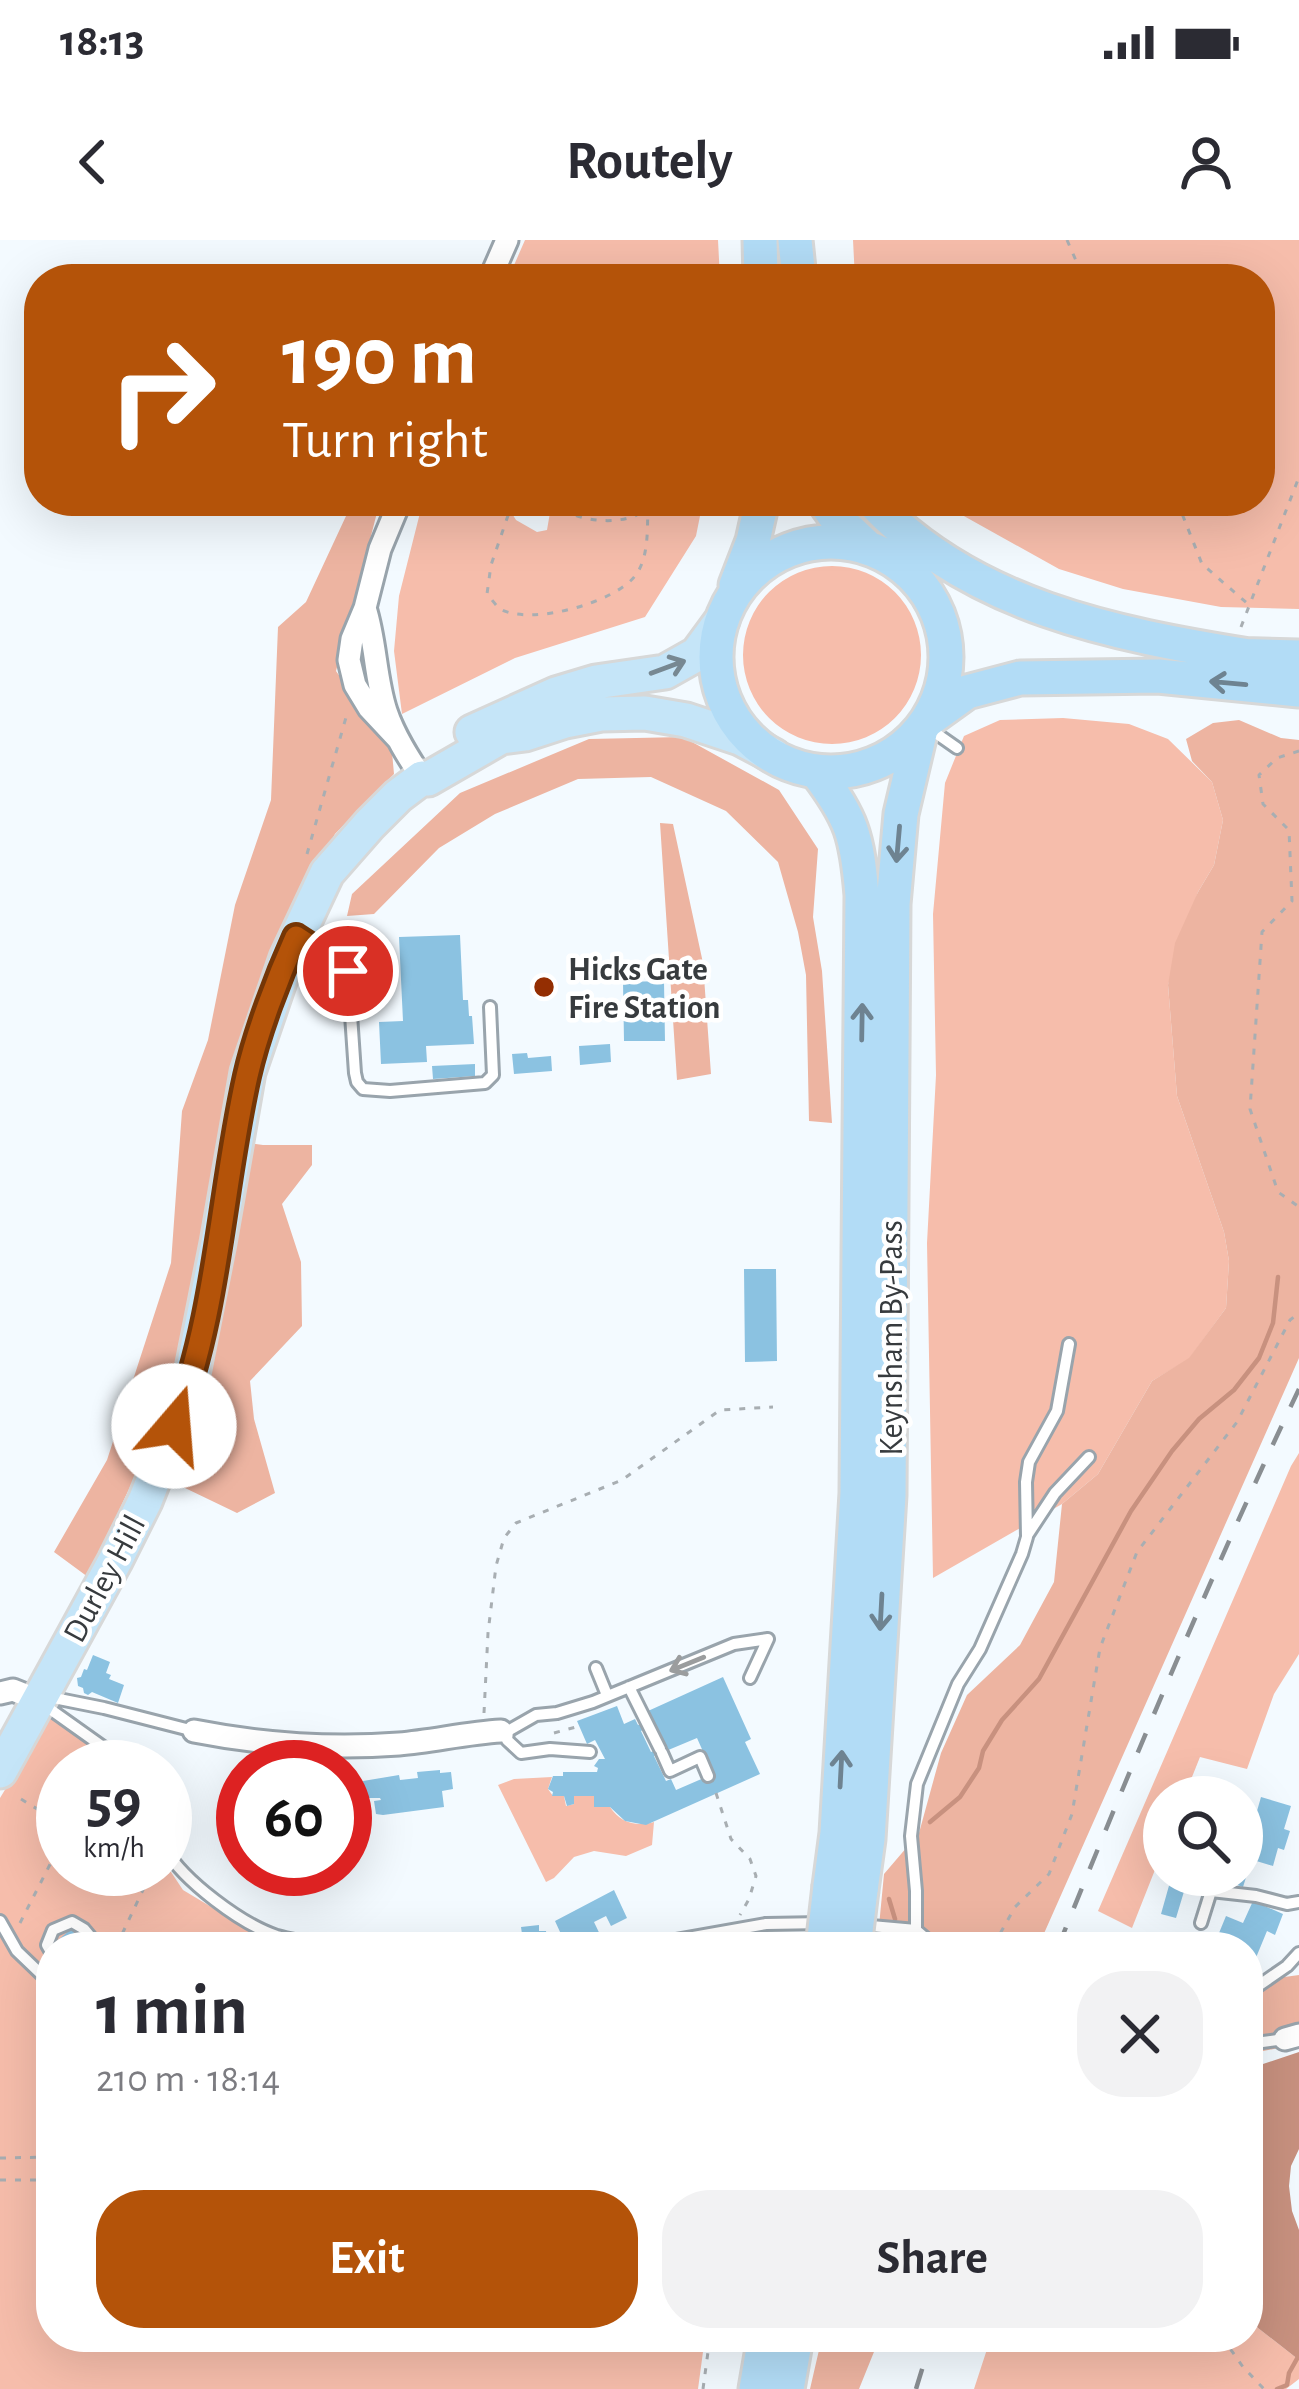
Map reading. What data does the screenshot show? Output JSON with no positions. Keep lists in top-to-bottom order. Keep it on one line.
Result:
{"streets":{"highway":["Keynsham By-Pass"],"main road":["Durley Hill"]},"places":["Hicks Gate Fire Station"],"page":{"status":"18:13","header":"Routely","turn":["190 m","Turn right"],"speed":"59 km/h","limit":"60","heading":["1 min","210 m · 18:14"],"buttons":["Exit","Share"]}}
